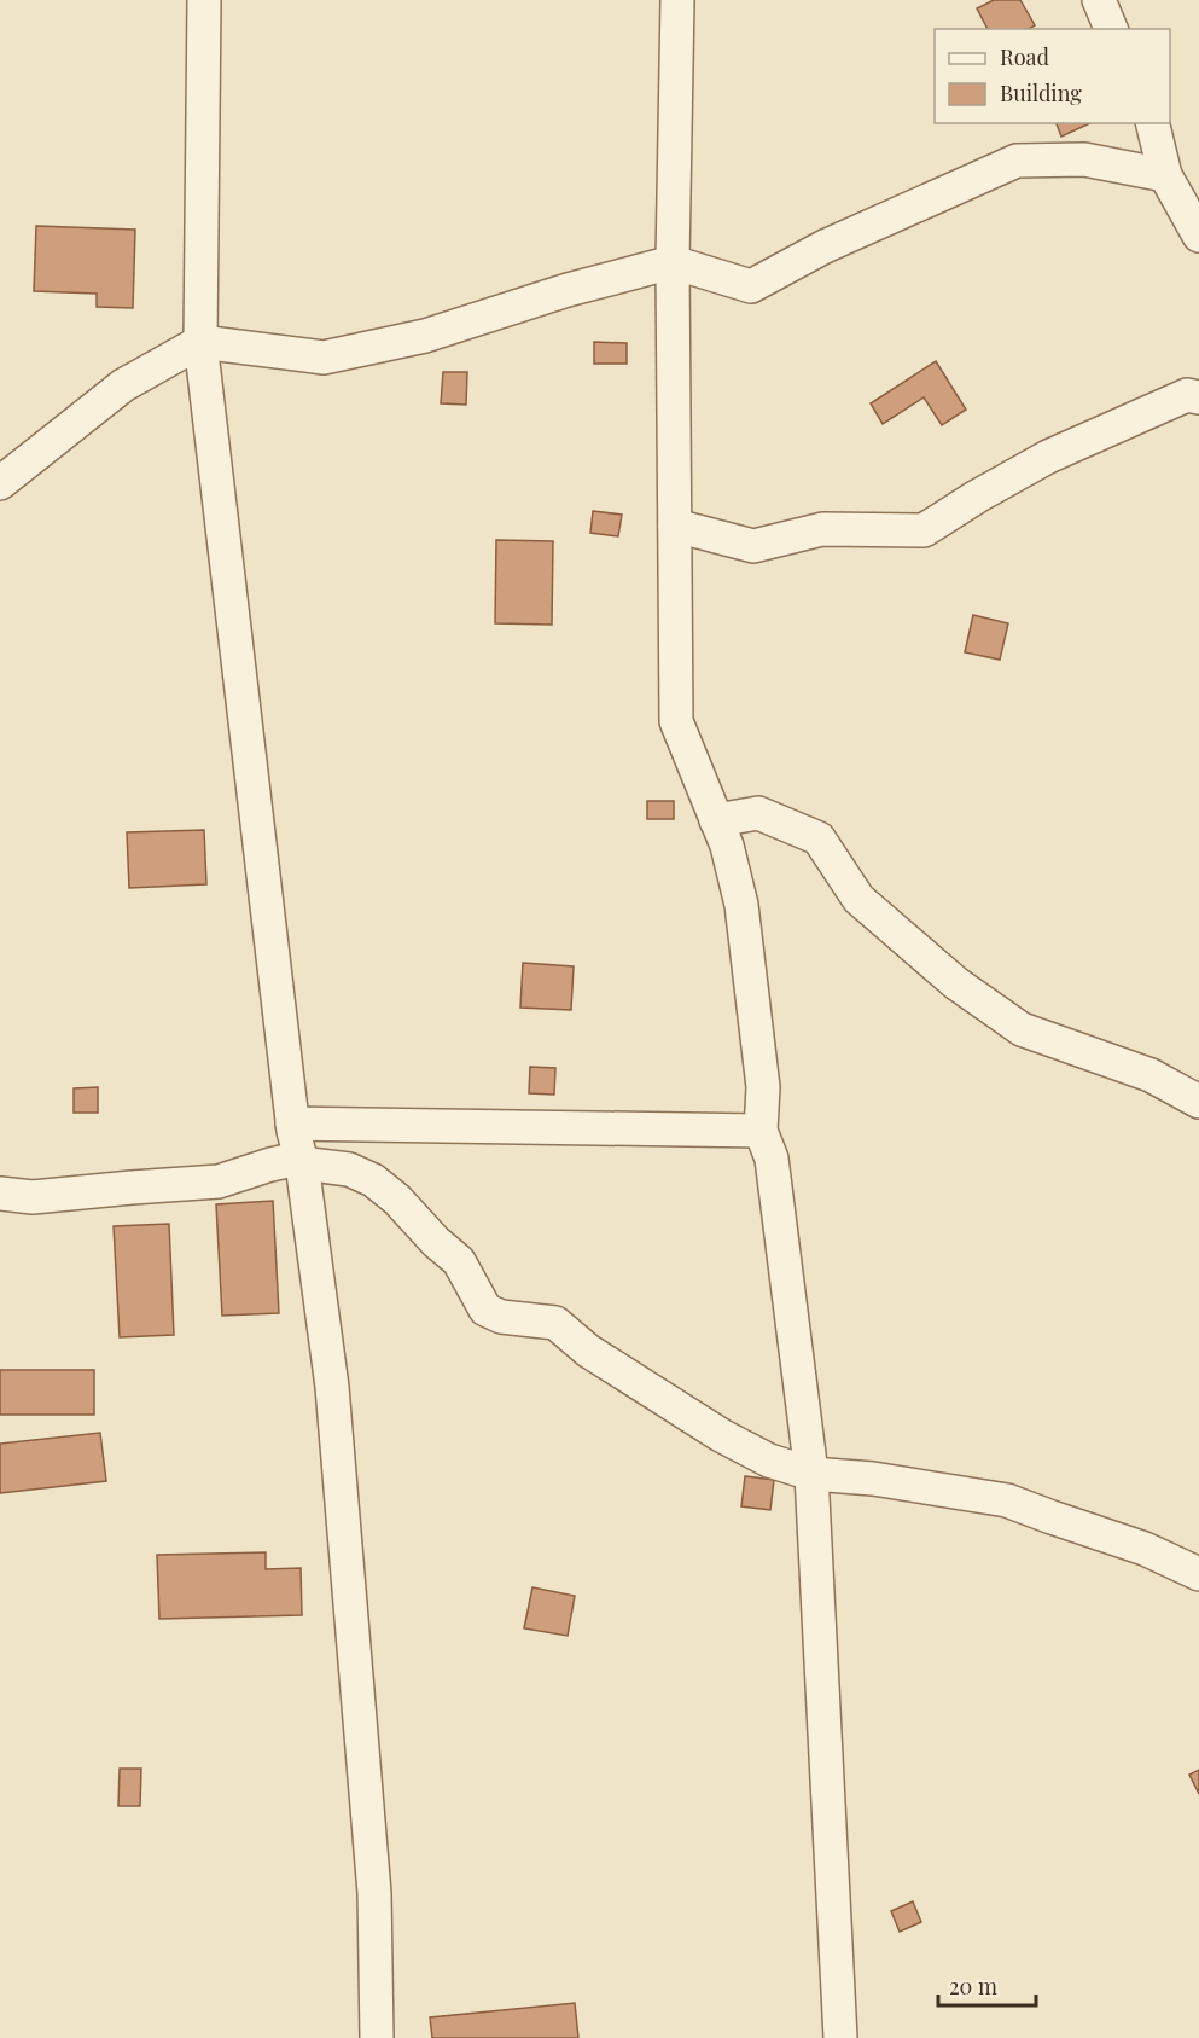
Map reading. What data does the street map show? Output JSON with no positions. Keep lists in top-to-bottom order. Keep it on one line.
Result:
{"legend":["Road","Building"],"scale_bar":"20 m"}
